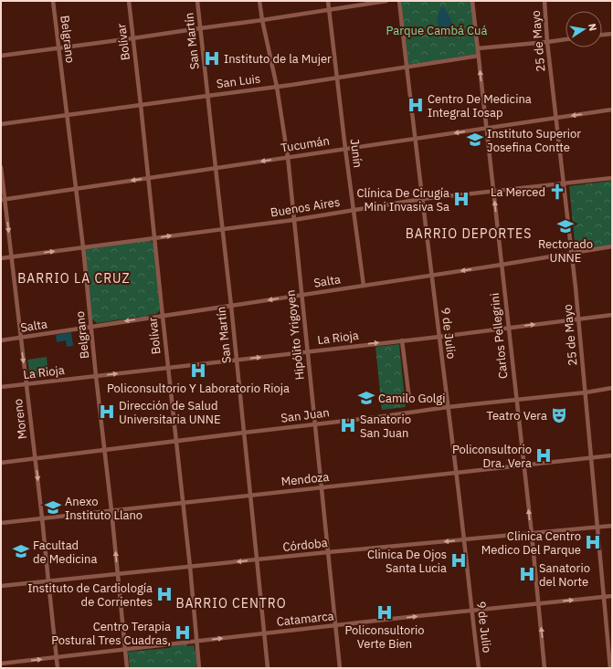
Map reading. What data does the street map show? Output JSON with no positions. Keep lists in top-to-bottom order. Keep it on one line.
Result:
{"streets":{"street":["Belgrano","San Martín","25 de Mayo","Bolívar","San Luis","Tucumán","Junín","Buenos Aires","Salta","9 de Julio","Hipólito Yrigoyen","Carlos Pellegrini","La Rioja","San Juan","Moreno","Mendoza","Córdoba","Catamarca"]},"crossings":[["Belgrano","San Luis"],["Belgrano","Tucumán"],["Belgrano","Buenos Aires"],["Belgrano","Salta"],["Belgrano","La Rioja"],["Belgrano","San Juan"],["Belgrano","Mendoza"],["Belgrano","Córdoba"],["Belgrano","Catamarca"],["San Martín","San Luis"],["San Martín","Tucumán"],["San Martín","Buenos Aires"],["San Martín","Salta"],["San Martín","La Rioja"],["San Martín","San Juan"],["San Martín","Mendoza"],["San Martín","Córdoba"],["San Martín","Catamarca"],["25 de Mayo","Tucumán"],["25 de Mayo","Buenos Aires"],["25 de Mayo","Salta"],["25 de Mayo","La Rioja"],["25 de Mayo","San Juan"],["25 de Mayo","Mendoza"],["25 de Mayo","Córdoba"],["25 de Mayo","Catamarca"],["Bolívar","San Luis"],["Bolívar","Tucumán"],["Bolívar","Buenos Aires"],["Bolívar","Salta"],["Bolívar","La Rioja"],["Bolívar","San Juan"],["Bolívar","Mendoza"],["Bolívar","Córdoba"],["Bolívar","Catamarca"],["San Luis","Junín"],["San Luis","9 de Julio"],["San Luis","Hipólito Yrigoyen"],["San Luis","Carlos Pellegrini"],["Tucumán","Junín"],["Tucumán","9 de Julio"],["Tucumán","Hipólito Yrigoyen"],["Tucumán","Carlos Pellegrini"],["Tucumán","Moreno"],["Junín","Buenos Aires"],["Junín","Salta"],["Buenos Aires","9 de Julio"],["Buenos Aires","Hipólito Yrigoyen"],["Buenos Aires","Carlos Pellegrini"],["Buenos Aires","Moreno"],["Salta","9 de Julio"],["Salta","Hipólito Yrigoyen"],["Salta","Carlos Pellegrini"],["Salta","Moreno"],["9 de Julio","La Rioja"],["9 de Julio","San Juan"],["9 de Julio","Mendoza"],["9 de Julio","Córdoba"],["9 de Julio","Catamarca"],["Hipólito Yrigoyen","La Rioja"],["Hipólito Yrigoyen","San Juan"],["Hipólito Yrigoyen","Mendoza"],["Hipólito Yrigoyen","Córdoba"],["Hipólito Yrigoyen","Catamarca"],["Carlos Pellegrini","La Rioja"],["Carlos Pellegrini","San Juan"],["Carlos Pellegrini","Mendoza"],["Carlos Pellegrini","Córdoba"],["Carlos Pellegrini","Catamarca"],["La Rioja","Moreno"],["San Juan","Moreno"],["Moreno","Mendoza"],["Moreno","Córdoba"],["Moreno","Catamarca"]],"one_way":["Tucumán","Carlos Pellegrini","La Rioja","Catamarca"],"districts":["BARRIO DEPORTES","BARRIO LA CRUZ","BARRIO CENTRO"],"parks":["Parque Cambá Cuá"],"places":{"hospital":["Instituto de la Mujer","Centro De Medicina Integral Iosap","Clínica De Cirugía Mini Invasiva Sa","Policonsultorio Y Laboratorio Rioja","Dirección de Salud Universitaria UNNE","Sanatorio San Juan","Policonsultorio Dra. Vera","Clinica Centro Medico Del Parque","Clinica De Ojos Santa Lucia","Sanatorio del Norte","Instituto de Cardiología de Corrientes","Policonsultorio Verte Bien","Centro Terapia Postural Tres Cuadras,"],"school or university":["Instituto Superior Josefina Contte","Rectorado UNNE","Camilo Golgi","Anexo Instituto Llano","Facultad de Medicina"],"church":["La Merced"],"theatre":["Teatro Vera"]},"north":"right"}
